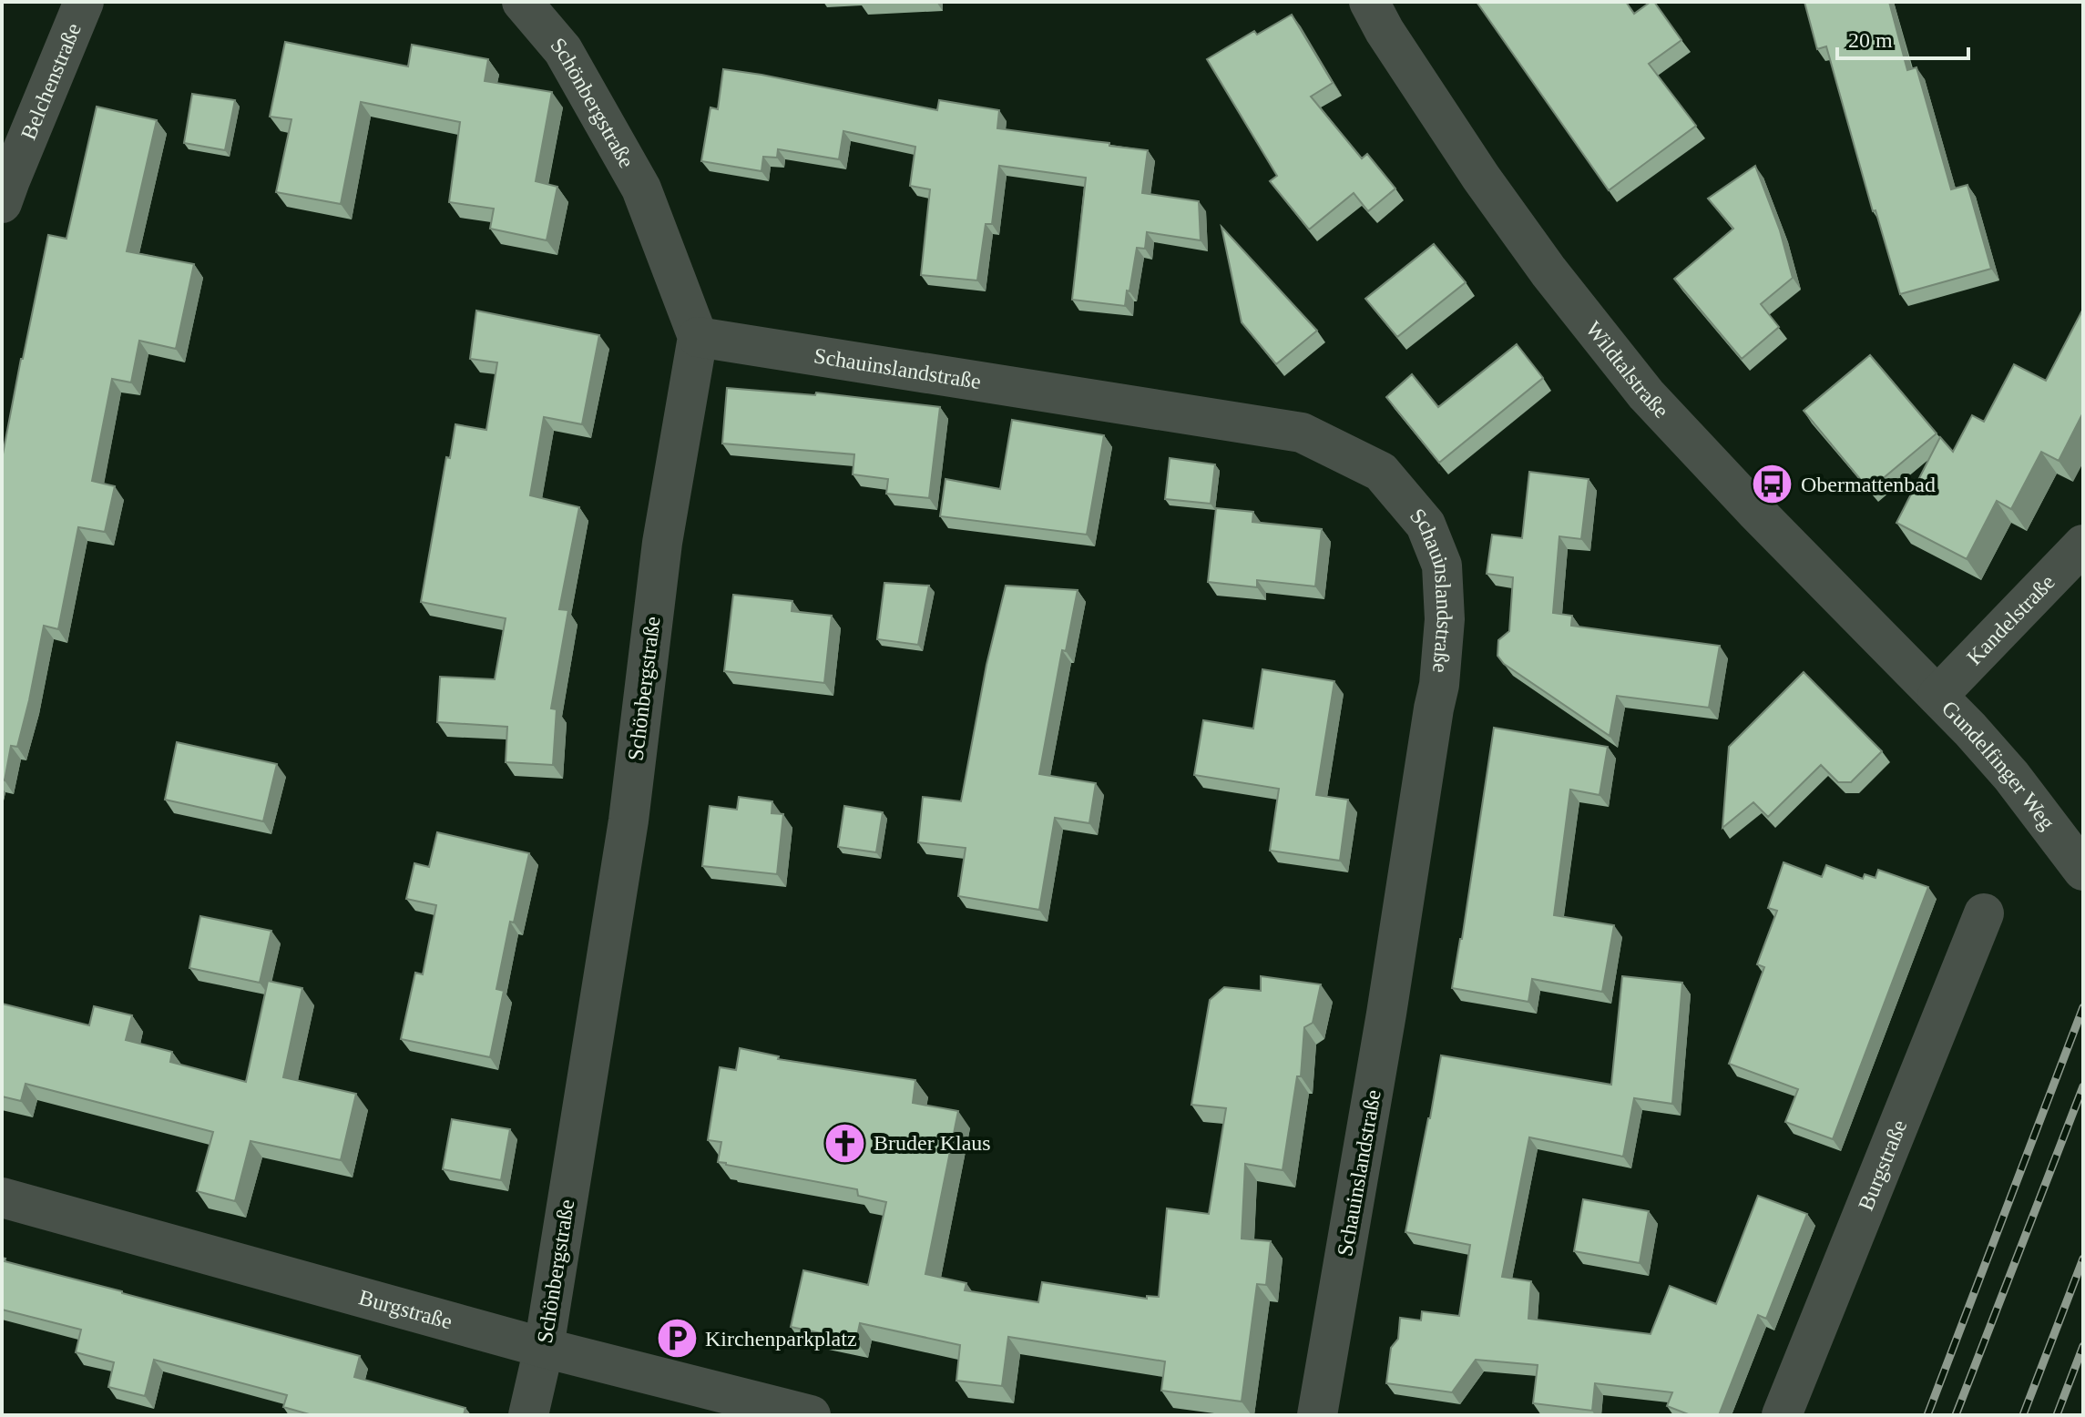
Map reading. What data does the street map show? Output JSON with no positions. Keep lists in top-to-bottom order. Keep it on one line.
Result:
{"streets":{"street":["Belchenstraße","Schönbergstraße","Schauinslandstraße","Wildtalstraße","Kandelstraße","Gundelfinger Weg","Burgstraße"]},"crossings":[["Schönbergstraße","Schauinslandstraße"],["Schönbergstraße","Burgstraße"],["Wildtalstraße","Kandelstraße"],["Wildtalstraße","Gundelfinger Weg"],["Kandelstraße","Gundelfinger Weg"]],"places":{"bus stop":["Obermattenbad"],"church":["Bruder Klaus"],"parking":["Kirchenparkplatz"]},"scale_bar":"20 m"}
